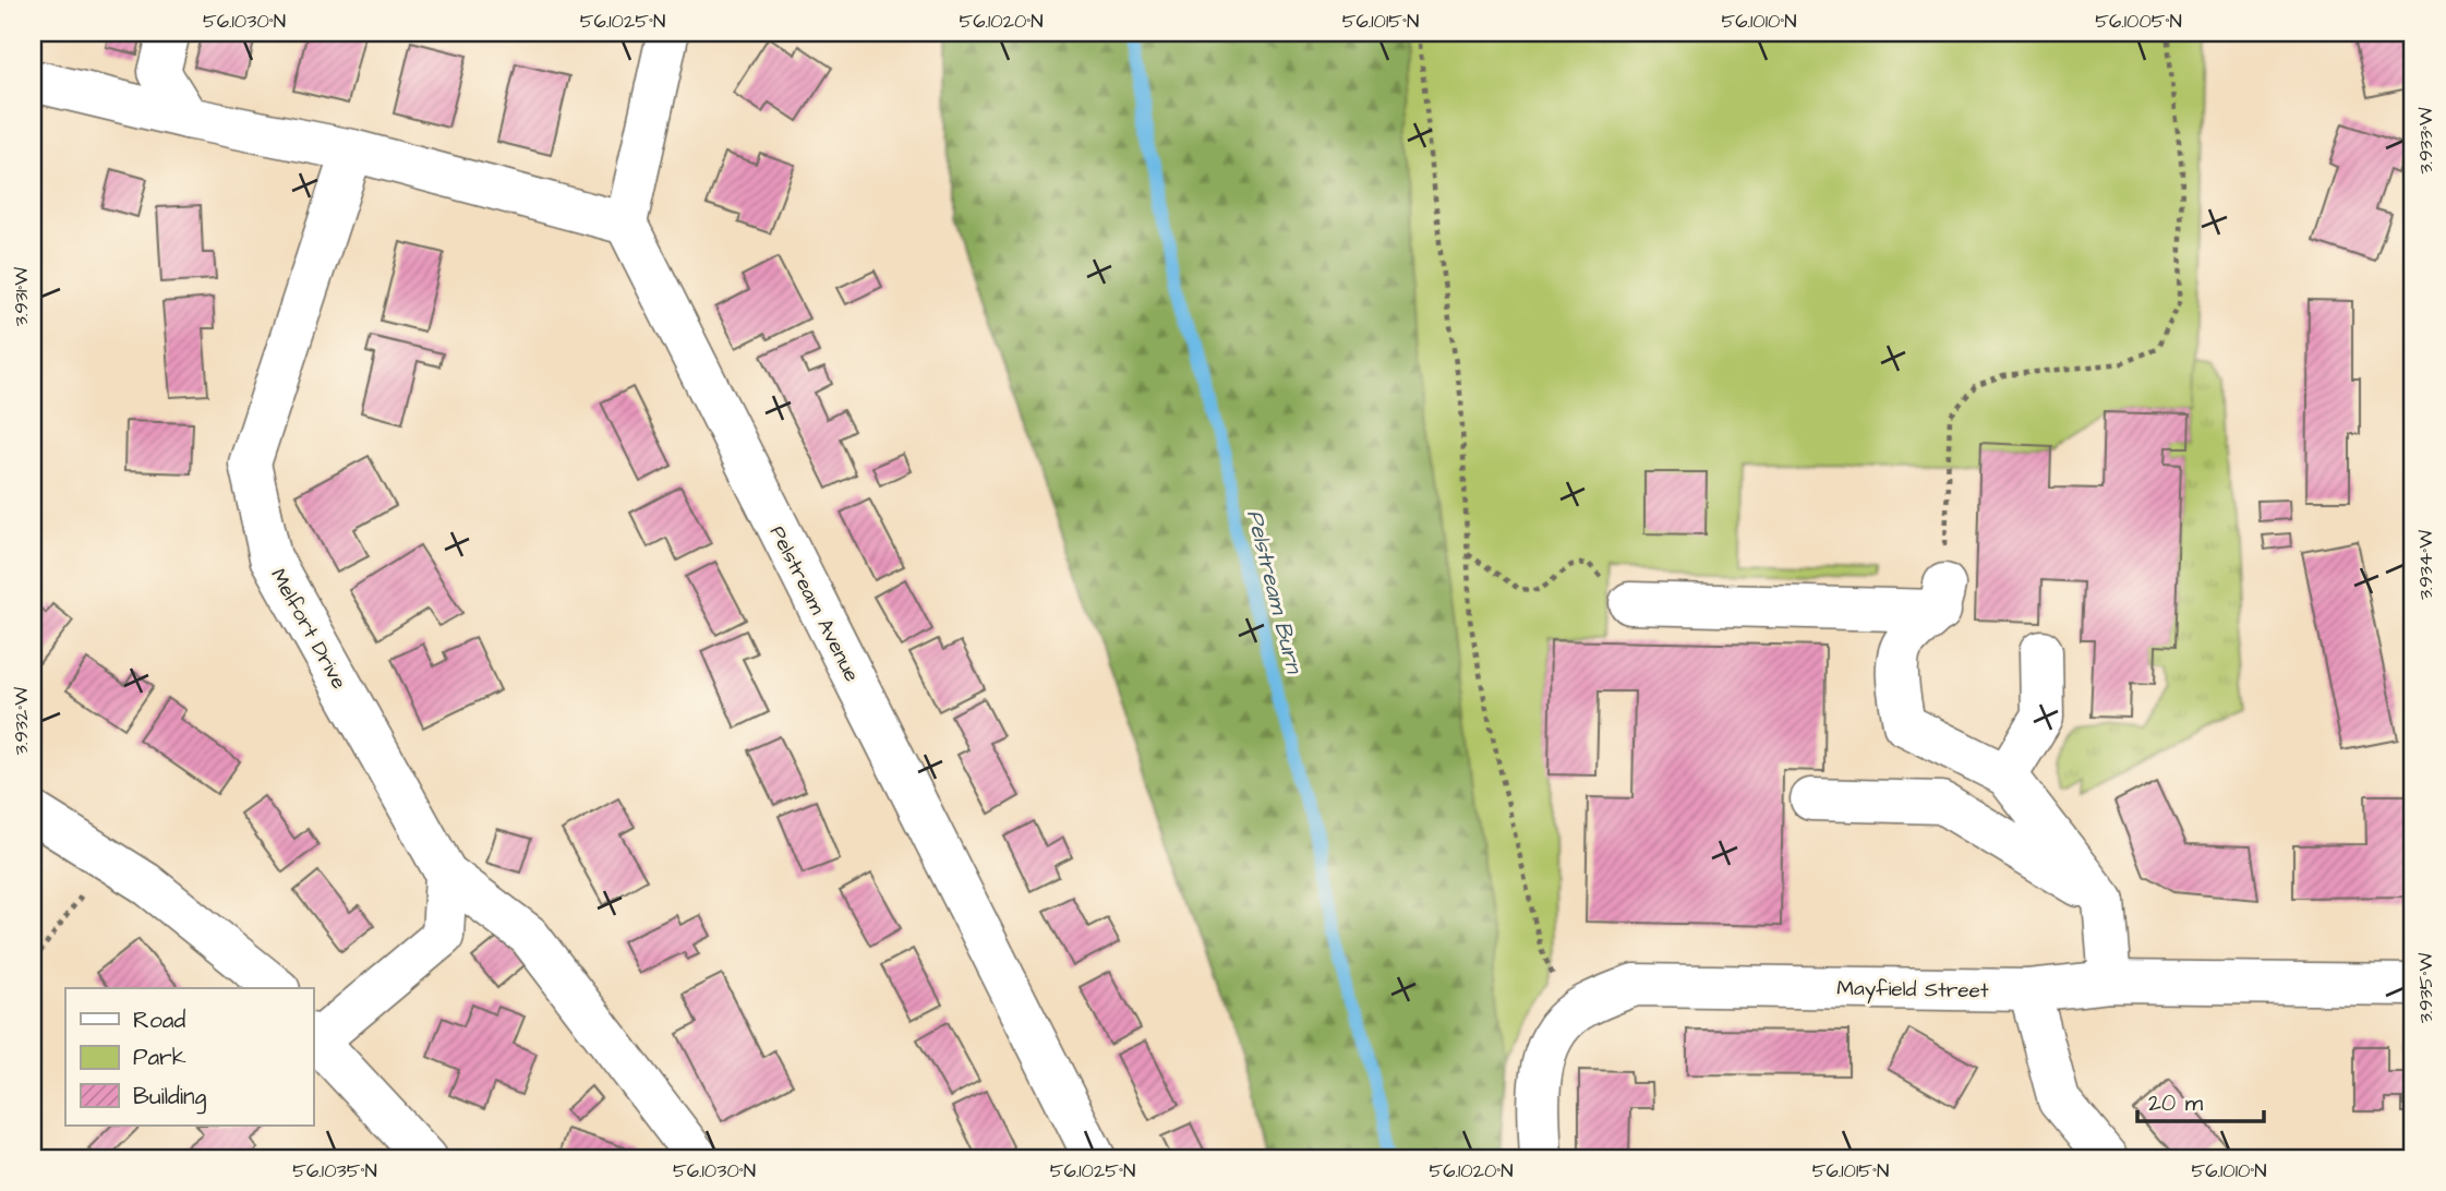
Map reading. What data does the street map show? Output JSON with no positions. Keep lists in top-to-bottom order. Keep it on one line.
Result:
{"streets":{"street":["Pelstream Avenue","Melfort Drive","Mayfield Street"]},"water":["Pelstream Burn"],"legend":["Road","Park","Building"],"scale_bar":"20 m","coordinates":["56.1030°N","56.1025°N","56.1020°N","56.1015°N","56.1010°N","56.1005°N","3.933°W","3.931°W","3.934°W","3.932°W","3.935°W","56.1035°N"]}
